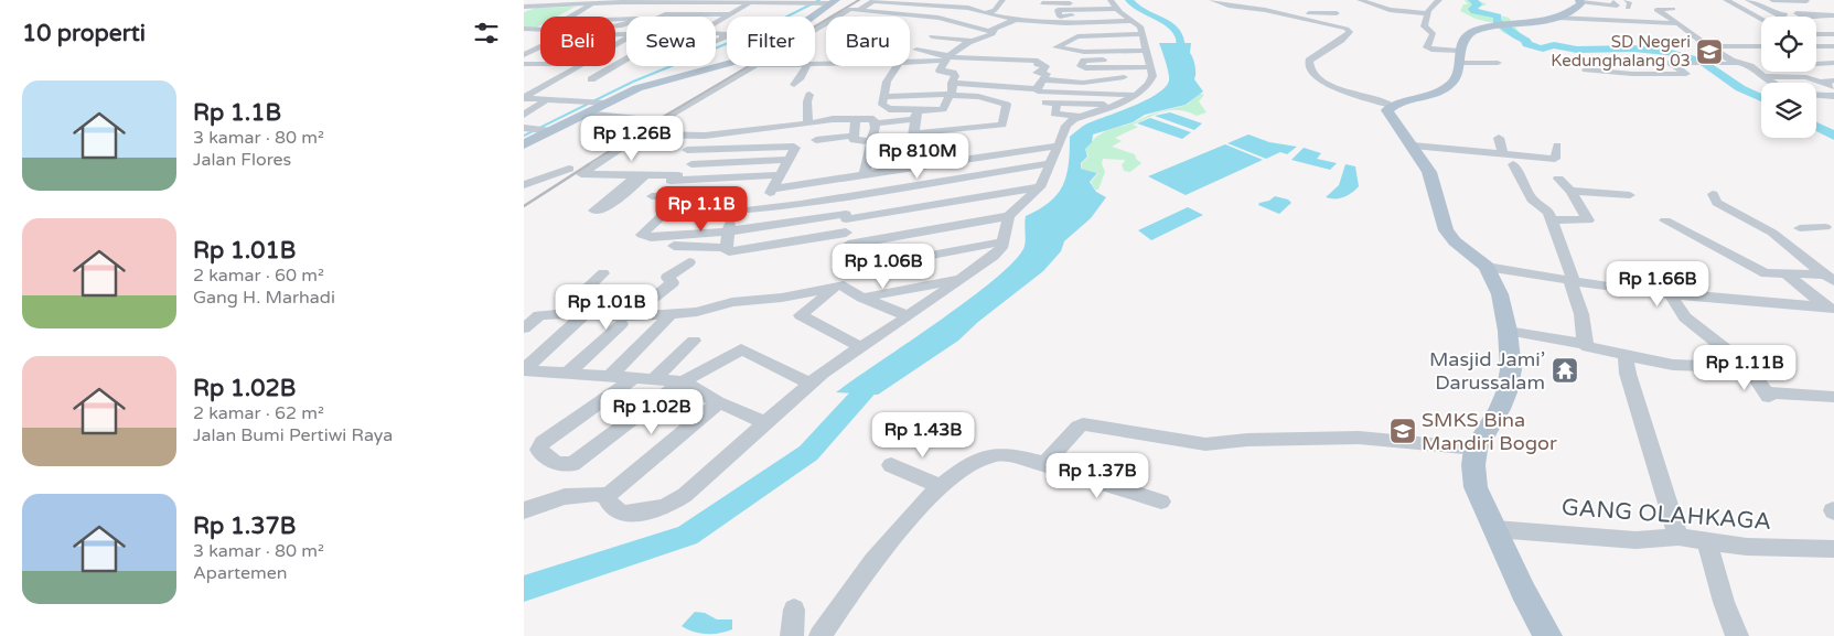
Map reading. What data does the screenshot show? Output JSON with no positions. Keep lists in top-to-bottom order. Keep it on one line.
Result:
{"streets":{"street":["GANG OLAHKAGA"]},"places":{"school or university":["SD Negeri Kedunghalang 03","SMKS Bina Mandiri Bogor"],"temple":["Masjid Jami’ Darussalam"]},"page":{"heading":"10 properti","chip":["Beli","Sewa","Filter","Baru"],"list":[{"name":"Rp 1.1B","note":"3 kamar · 80 m² · Jalan Flores"},{"name":"Rp 1.01B","note":"2 kamar · 60 m² · Gang H. Marhadi"},{"name":"Rp 1.02B","note":"2 kamar · 62 m² · Jalan Bumi Pertiwi Raya"},{"name":"Rp 1.37B","note":"3 kamar · 80 m² · Apartemen"}],"price":["Rp 1.26B","Rp 810M","Rp 1.1B","Rp 1.06B","Rp 1.66B","Rp 1.01B","Rp 1.11B","Rp 1.02B","Rp 1.43B","Rp 1.37B"]}}
